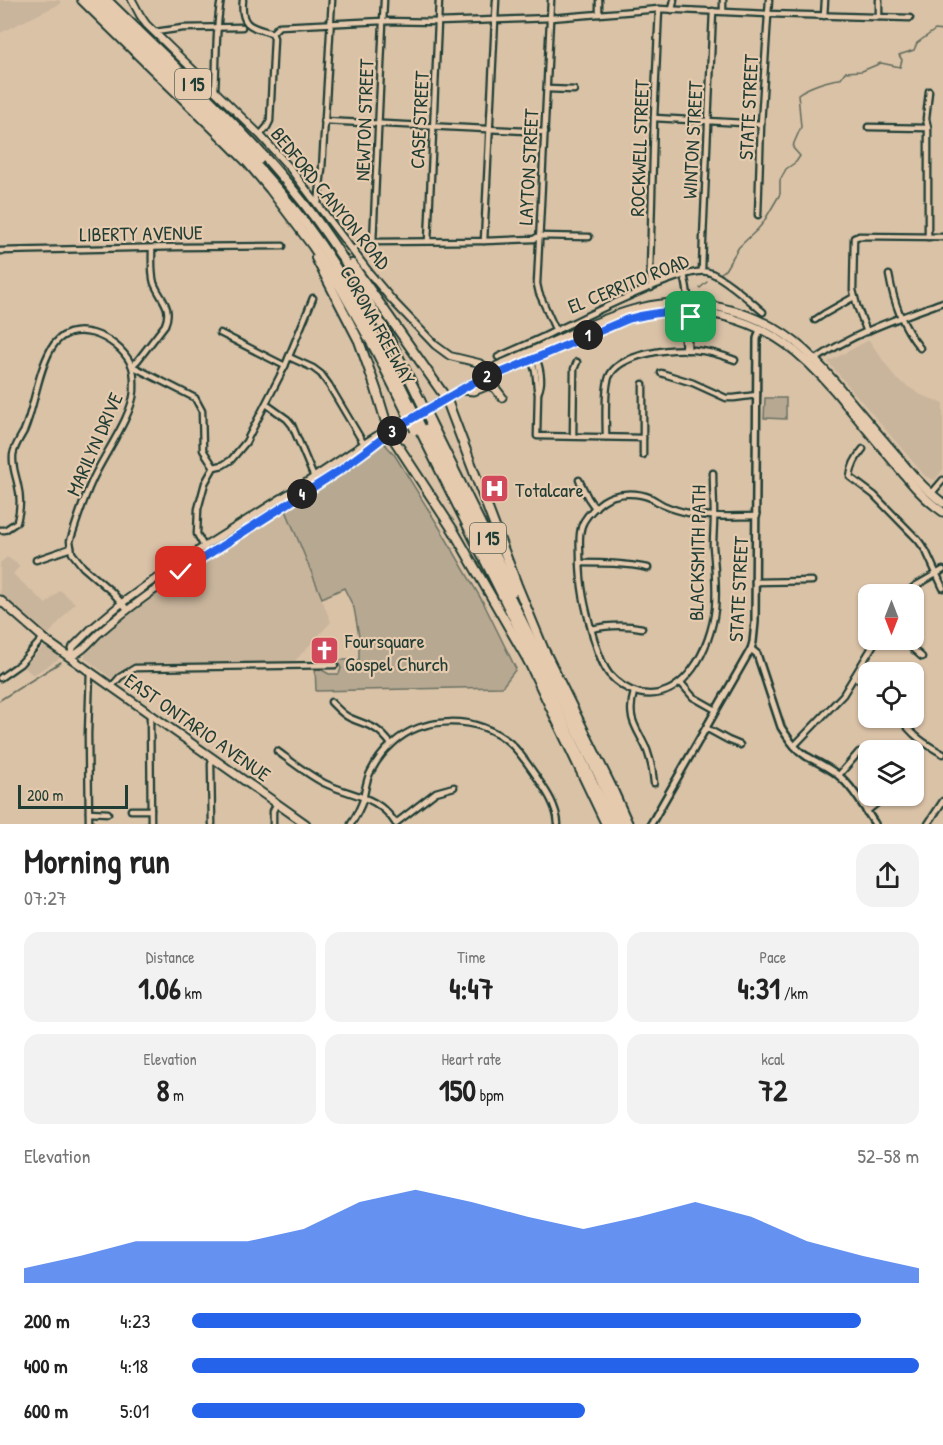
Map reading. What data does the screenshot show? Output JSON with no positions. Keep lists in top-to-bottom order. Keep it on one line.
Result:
{"streets":{"highway":["I 15","CORONA FREEWAY"],"main road":["BEDFORD CANYON ROAD","EAST ONTARIO AVENUE"],"street":["STATE STREET","NEWTON STREET","CASE STREET","WINTON STREET","ROCKWELL STREET","LAYTON STREET","LIBERTY AVENUE","EL CERRITO ROAD","MARILYN DRIVE","BLACKSMITH PATH"]},"crossings":[["WINTON STREET","EL CERRITO ROAD"],["ROCKWELL STREET","EL CERRITO ROAD"],["LAYTON STREET","EL CERRITO ROAD"]],"places":{"hospital":["Totalcare"],"church":["Foursquare Gospel Church"]},"scale_bar":"200 m","north":"bottom","page":{"pins":["1","2","3","4"],"scale":"200 m","heading":["Morning run","07:27"],"stats":[["Distance","1.06 km"],["Time","4:47"],["Pace","4:31 /km"],["Elevation","8 m"],["Heart rate","150 bpm"],["kcal","72"]],"chart":["Elevation","52–58 m"],"list":[{"name":"200 m","note":"4:23"},{"name":"400 m","note":"4:18"},{"name":"600 m","note":"5:01"}]}}
